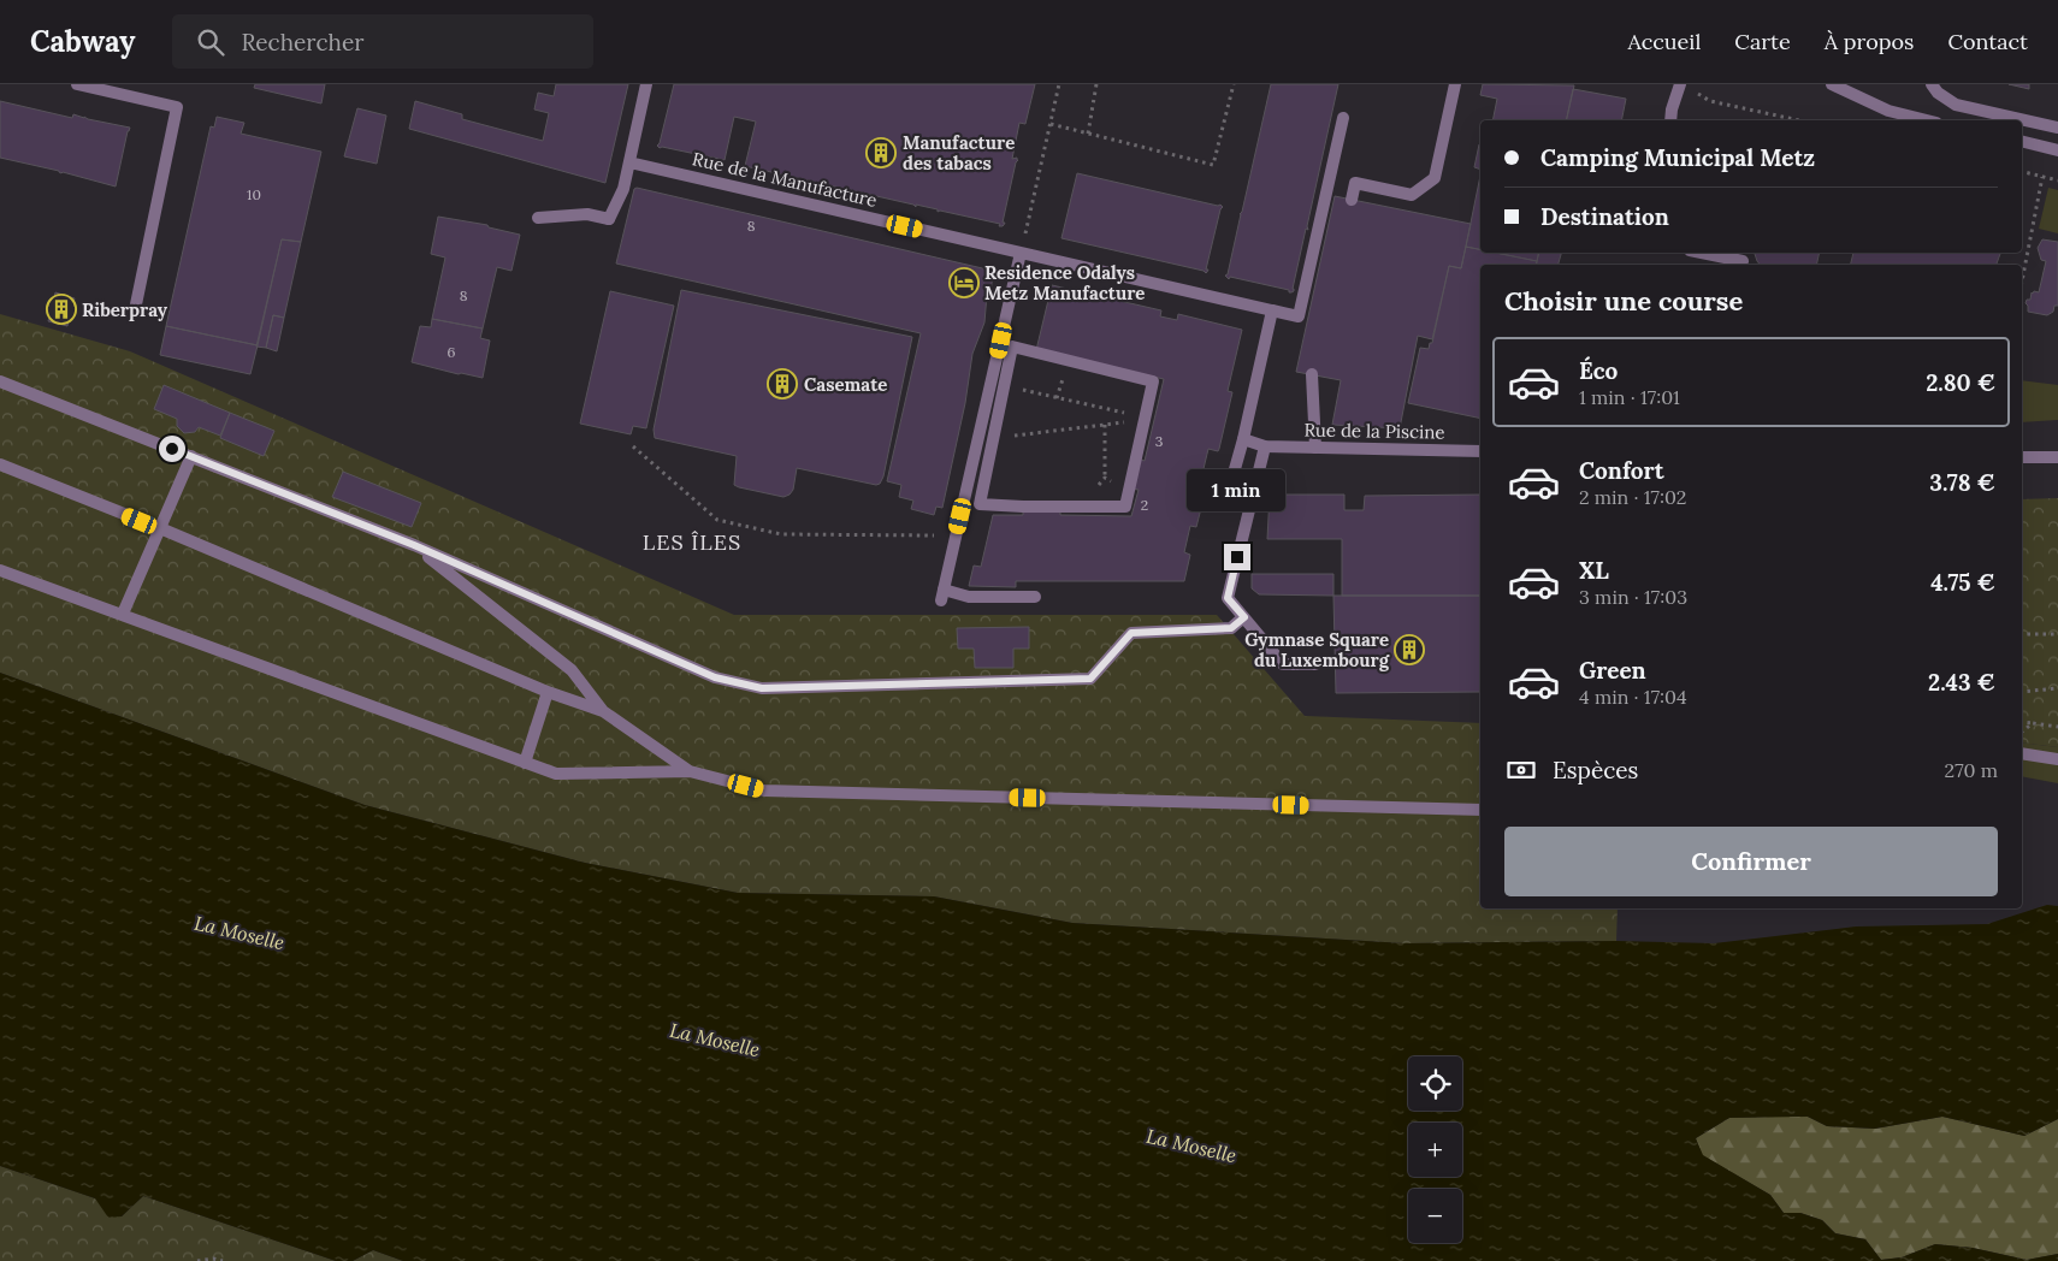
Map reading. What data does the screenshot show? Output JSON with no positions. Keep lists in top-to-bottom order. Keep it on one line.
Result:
{"streets":{"street":["Rue de la Manufacture","Rue de la Piscine"]},"districts":["LES ÎLES"],"water":["La Moselle"],"places":{"building":["Manufacture des tabacs","Riberpray","Casemate","Gymnase Square du Luxembourg"],"hotel":["Residence Odalys Metz Manufacture"]},"house_numbers":["10","8","8","6","3","2"],"page":{"header":"Cabway","search":"Rechercher","nav":["Accueil","Carte","À propos","Contact"],"banner":["Camping Municipal Metz","Destination"],"heading":"Choisir une course","list":[{"name":"Éco","note":"1 min · 17:01","value":"2.80 €"},{"name":"Confort","note":"2 min · 17:02","value":"3.78 €"},{"name":"XL","note":"3 min · 17:03","value":"4.75 €"},{"name":"Green","note":"4 min · 17:04","value":"2.43 €"}],"bubble":"1 min","pay":["Espèces","270 m"],"buttons":"Confirmer","map_buttons":["+","−"]}}
